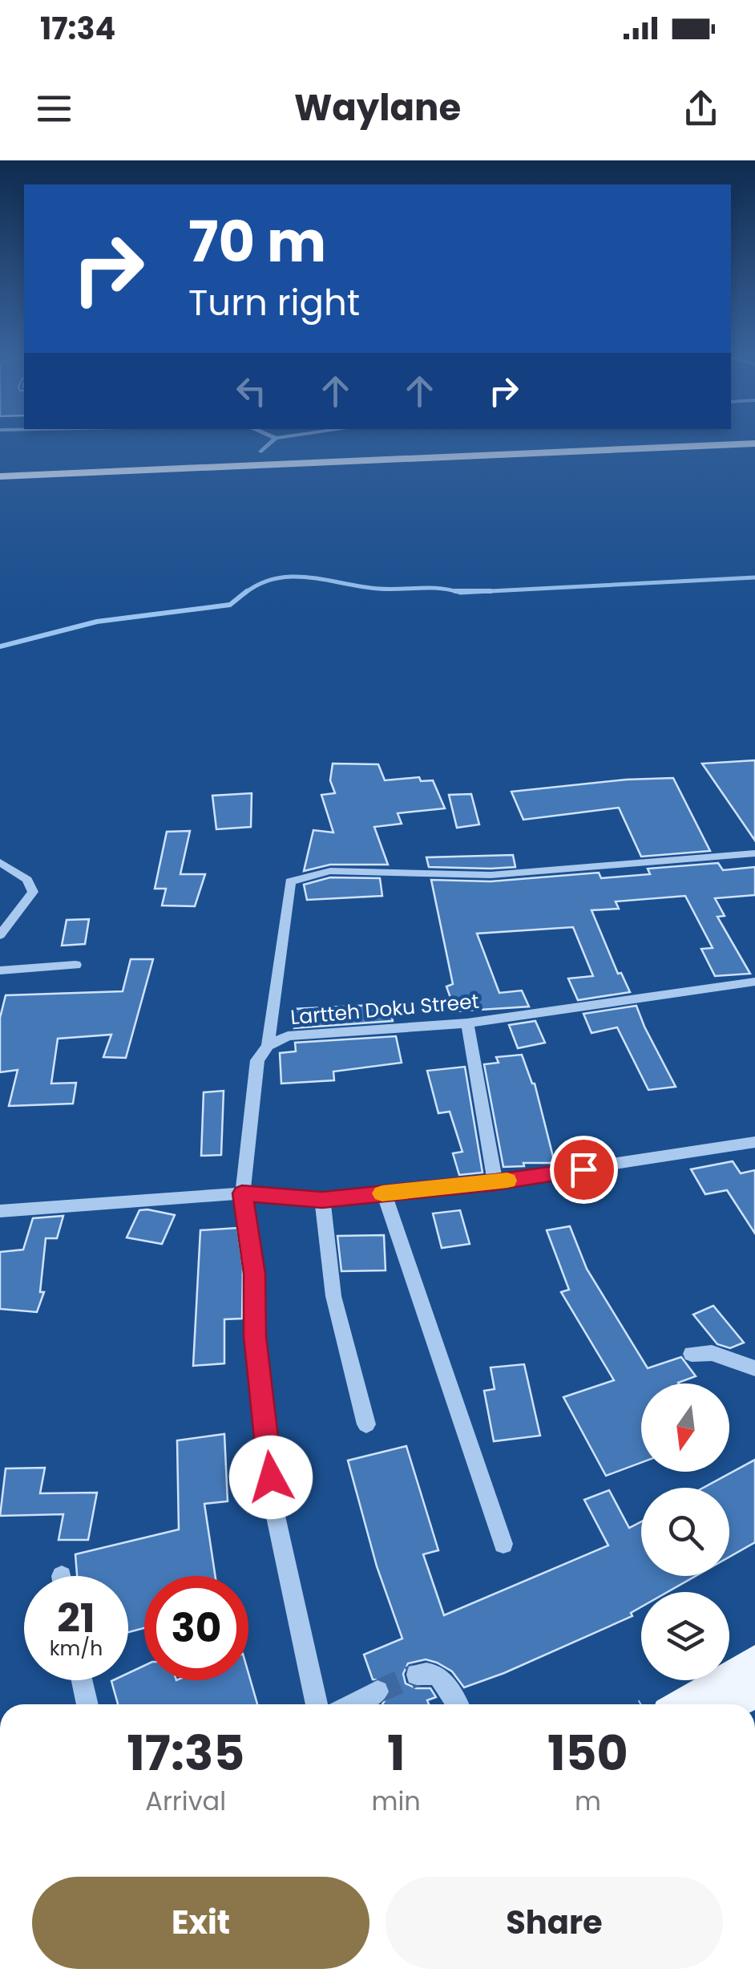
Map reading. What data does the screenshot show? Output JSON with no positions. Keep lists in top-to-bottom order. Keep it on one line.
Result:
{"streets":{"street":["Lartteh Doku Street"]},"north":"bottom","page":{"status":"17:34","header":"Waylane","turn":["70 m","Turn right"],"speed":"21 km/h","limit":"30","eta":["17:35","Arrival","1","min","150","m"],"buttons":["Exit","Share"]}}
